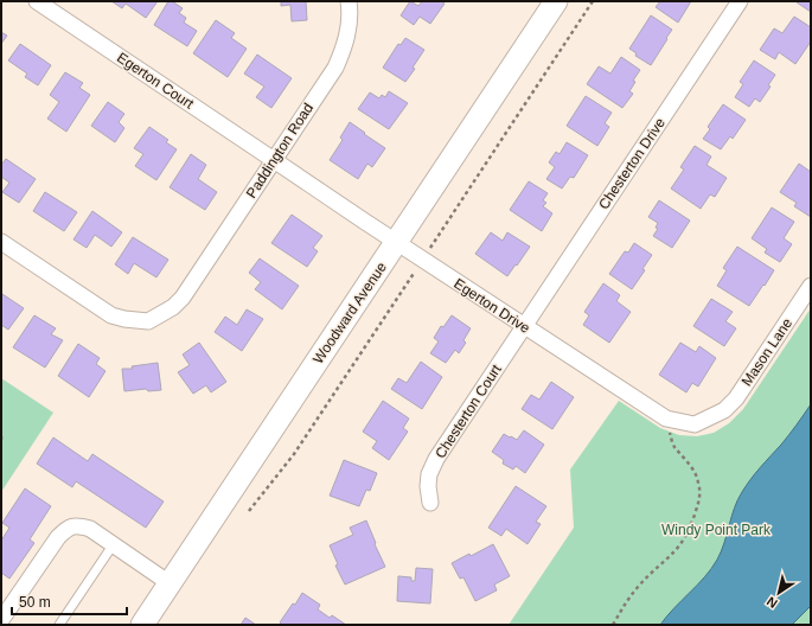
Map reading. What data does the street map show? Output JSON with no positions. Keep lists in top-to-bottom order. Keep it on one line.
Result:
{"streets":{"main road":["Woodward Avenue"],"street":["Egerton Court","Paddington Road","Chesterton Drive","Egerton Drive","Mason Lane","Chesterton Court"]},"crossings":[["Egerton Court","Paddington Road"],["Egerton Court","Egerton Drive"],["Paddington Road","Egerton Drive"],["Chesterton Drive","Egerton Drive"],["Chesterton Drive","Chesterton Court"],["Egerton Drive","Woodward Avenue"],["Egerton Drive","Mason Lane"],["Egerton Drive","Chesterton Court"]],"parks":["Windy Point Park"],"scale_bar":"50 m","north":"bottom left"}
